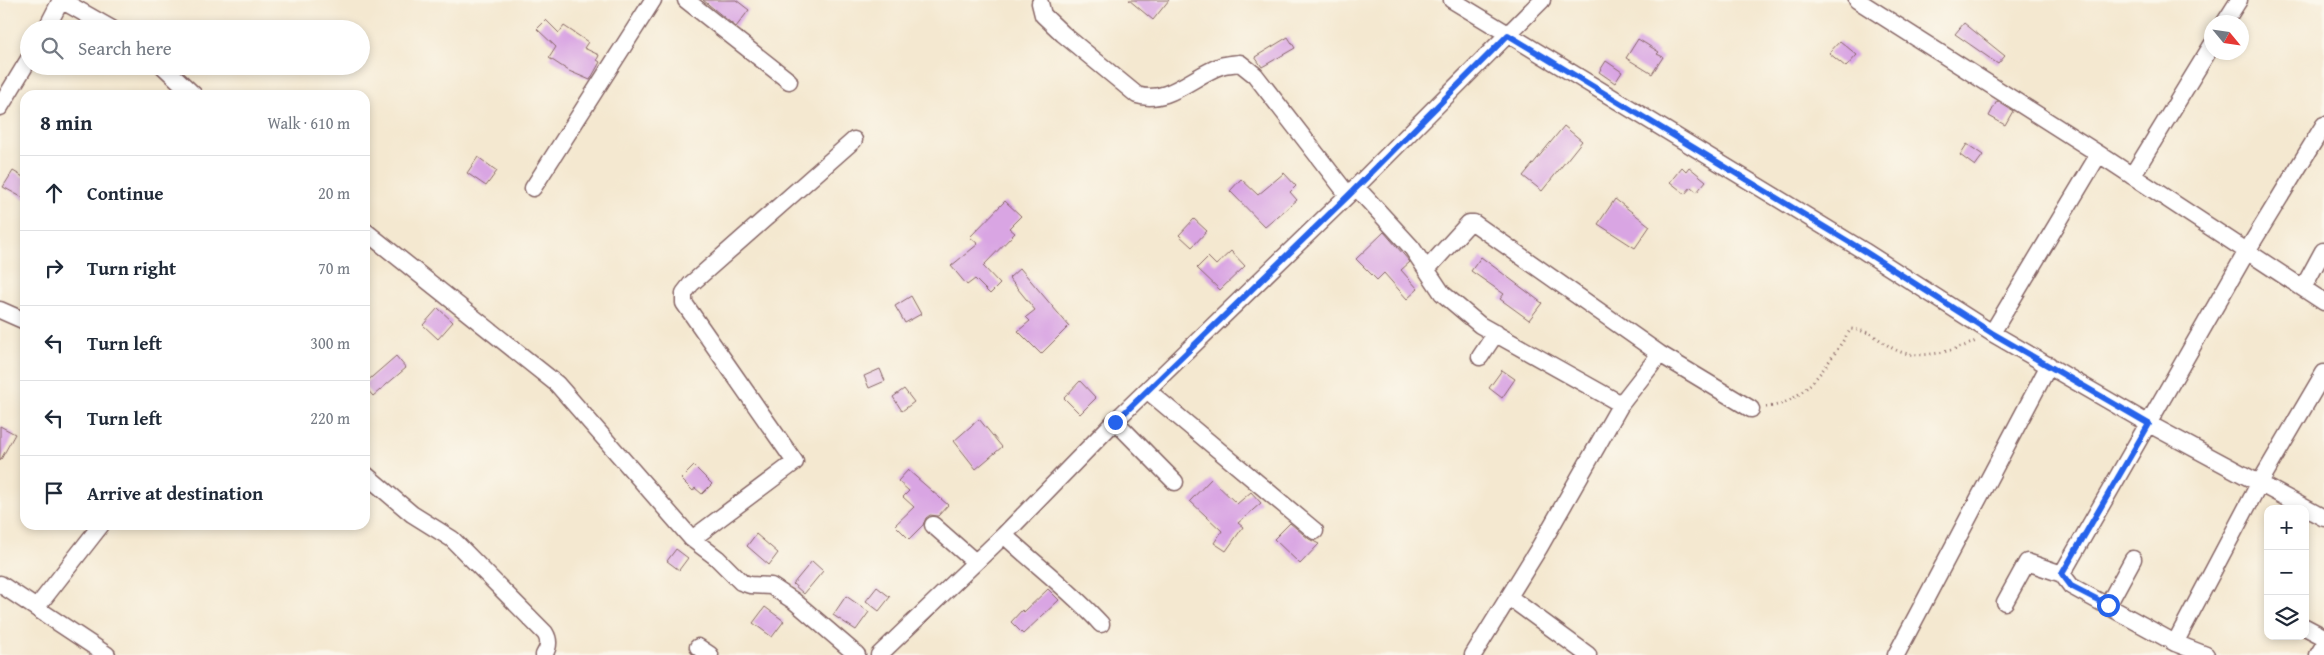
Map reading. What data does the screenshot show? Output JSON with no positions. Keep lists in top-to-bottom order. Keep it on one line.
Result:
{"north":"bottom right","page":{"search":"Search here","heading":["8 min","Walk · 610 m"],"list":[["Continue","20 m"],["Turn right","70 m"],["Turn left","300 m"],["Turn left","220 m"],"Arrive at destination"],"map_buttons":["+","−"]}}
